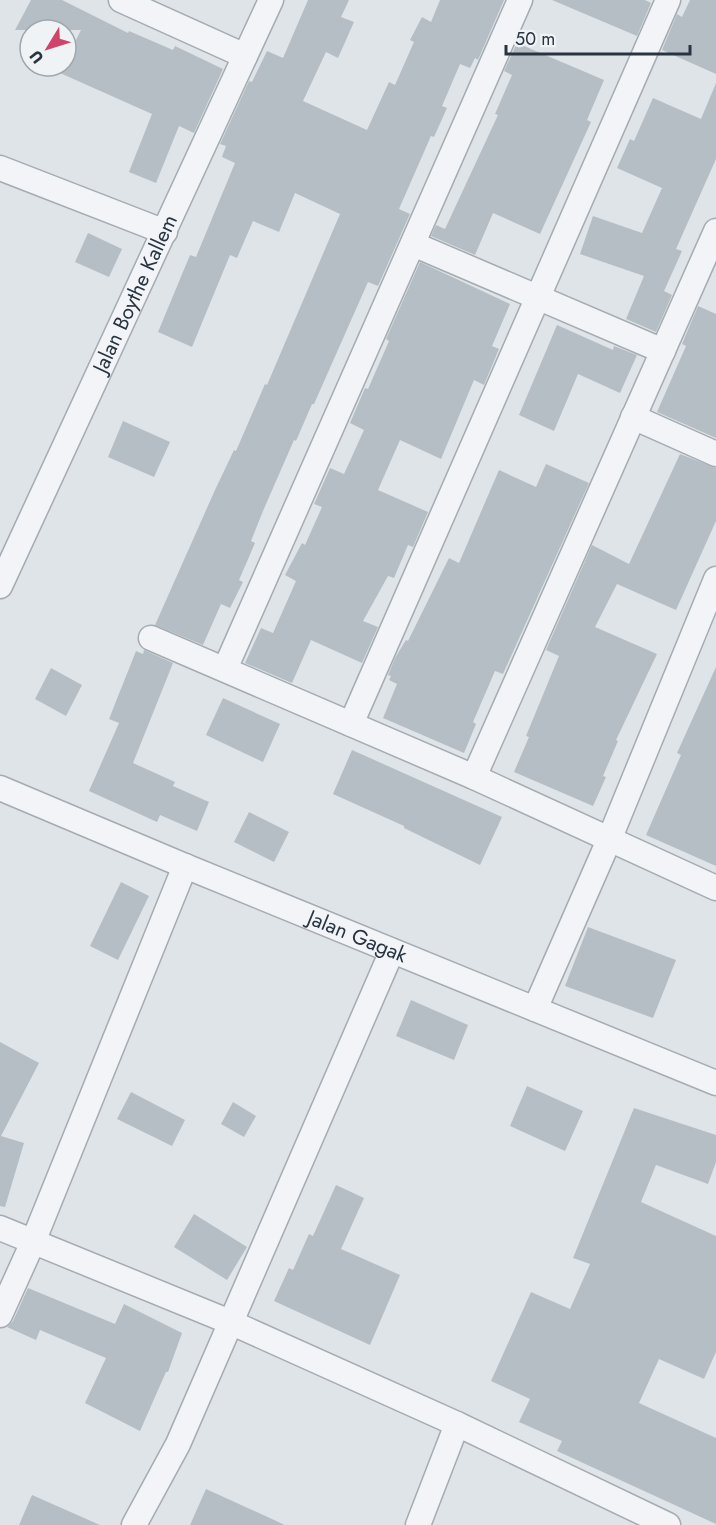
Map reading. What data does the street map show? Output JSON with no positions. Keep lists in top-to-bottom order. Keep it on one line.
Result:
{"streets":{"street":["Jalan Boythe Kallem","Jalan Gagak"]},"scale_bar":"50 m","north":"bottom left"}
